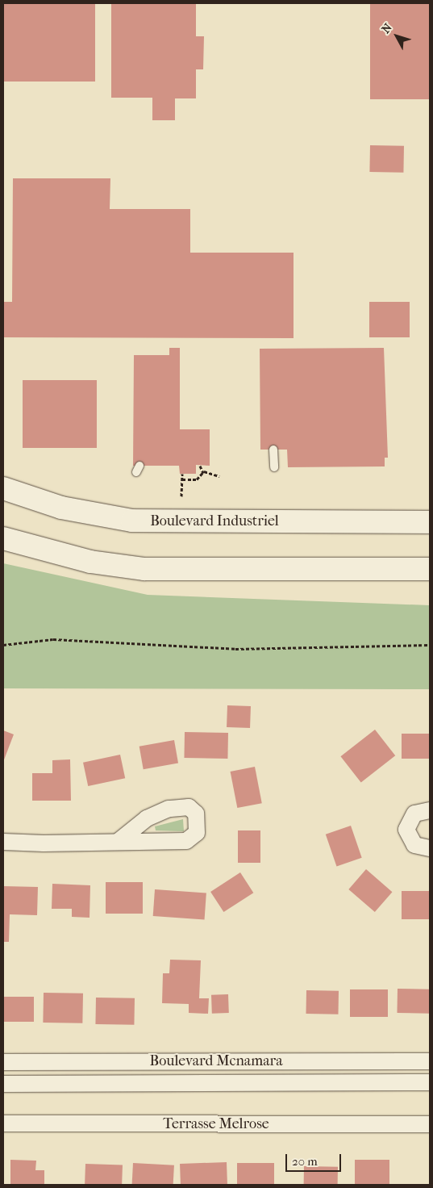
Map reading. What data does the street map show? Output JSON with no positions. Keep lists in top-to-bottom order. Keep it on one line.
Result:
{"streets":{"street":["Boulevard Industriel","Boulevard Mcnamara","Terrasse Melrose"]},"scale_bar":"20 m","north":"top left"}
